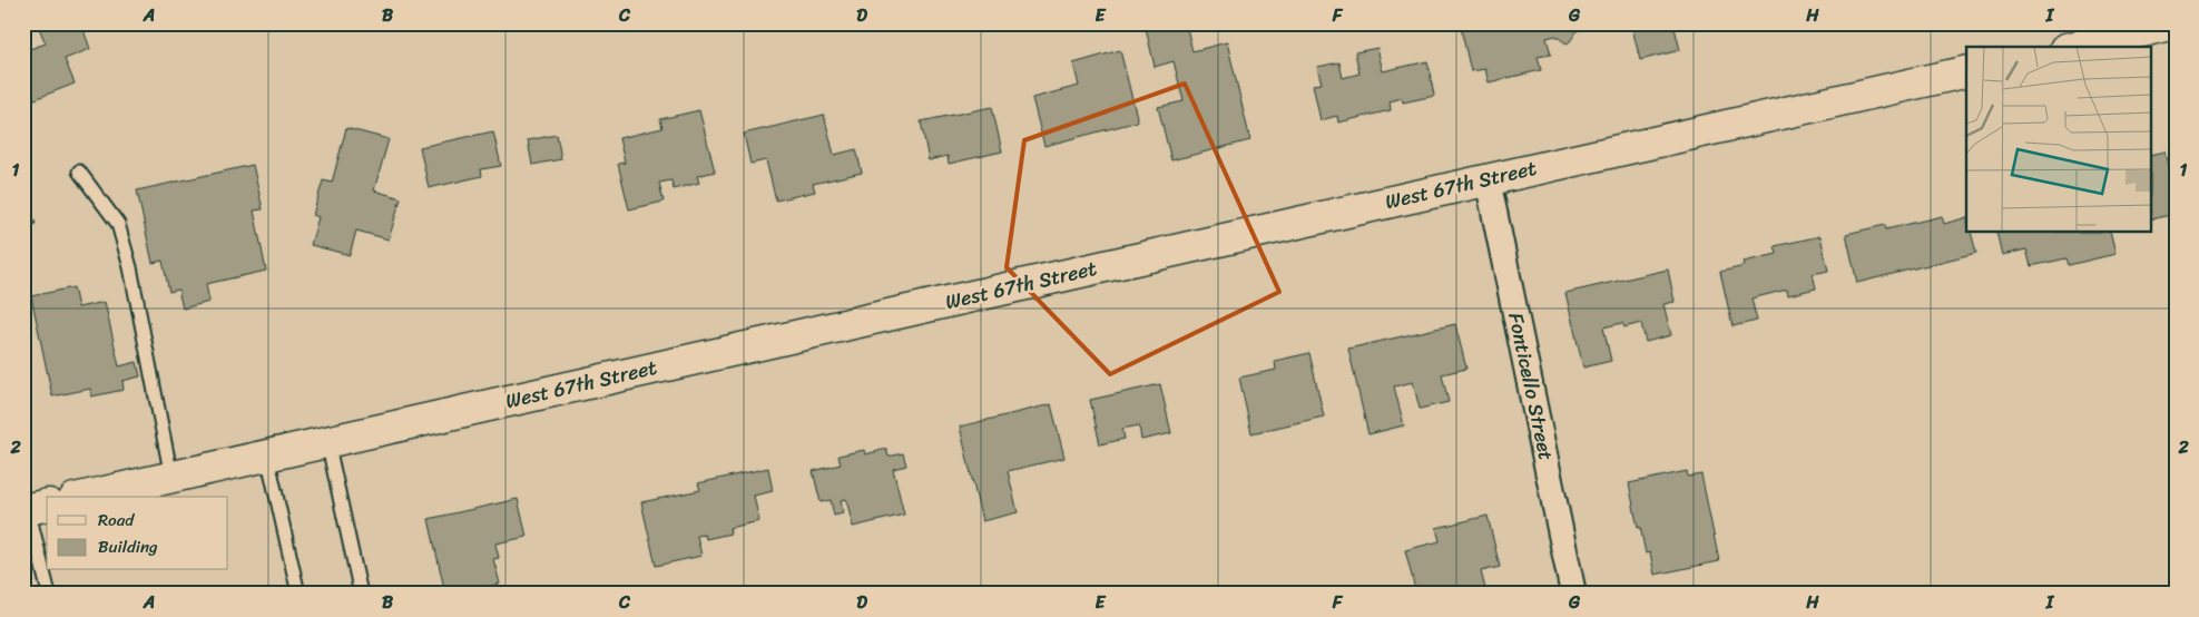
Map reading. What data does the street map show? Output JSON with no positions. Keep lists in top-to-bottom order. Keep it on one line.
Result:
{"streets":{"street":["West 67th Street","Fonticello Street"]},"crossings":[["West 67th Street","Fonticello Street"]],"legend":["Road","Building"],"grid":{"columns":["A","B","C","D","E","F","G","H","I"],"rows":["1","2"]}}
